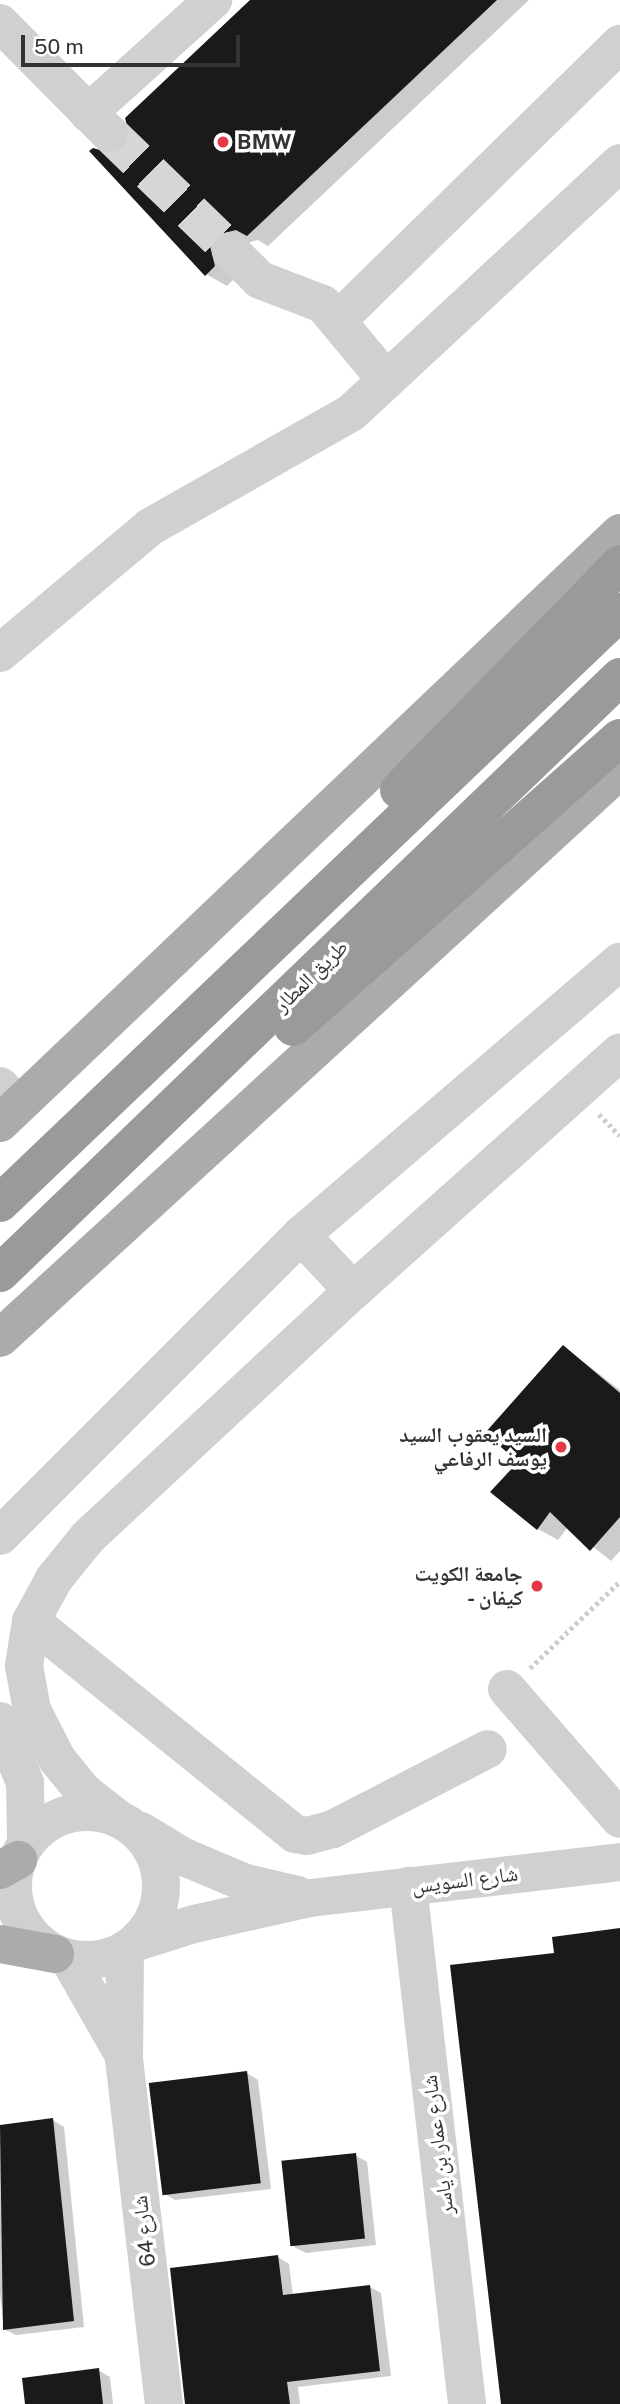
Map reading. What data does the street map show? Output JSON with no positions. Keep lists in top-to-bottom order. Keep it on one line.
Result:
{"streets":{"highway":["طريق المطار"],"street":["شارع السويس","شارع عمار بن ياسر","شارع 64"]},"crossings":[["شارع السويس","شارع عمار بن ياسر"],["شارع السويس","شارع 64"]],"places":["BMW","السيد يعقوب السيد يوسف الرفاعي","جامعة الكويت - كيفان"],"scale_bar":"50 m"}
